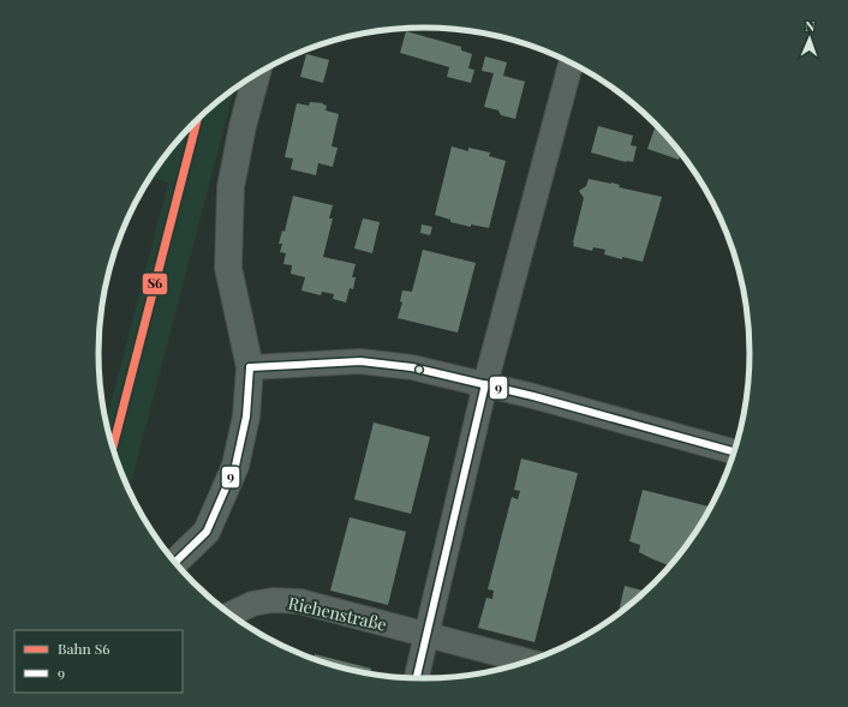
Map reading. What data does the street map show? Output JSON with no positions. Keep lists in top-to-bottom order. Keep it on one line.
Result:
{"streets":{"street":["Riehenstraße"]},"lines":["rail line S6","transit line 9"],"legend":["Bahn S6","9"],"north":"top"}
